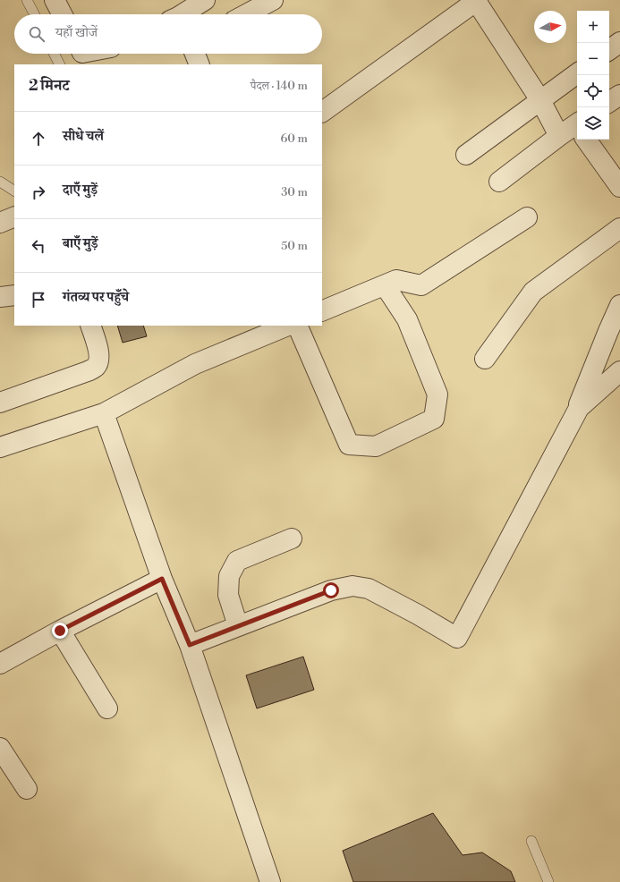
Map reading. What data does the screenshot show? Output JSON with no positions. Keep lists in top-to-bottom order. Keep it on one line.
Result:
{"north":"right","page":{"map_buttons":["+","−"],"search":"यहाँ खोजें","heading":["2 मिनट","पैदल · 140 m"],"list":[["सीधे चलें","60 m"],["दाएँ मुड़ें","30 m"],["बाएँ मुड़ें","50 m"],"गंतव्य पर पहुँचे"]}}
